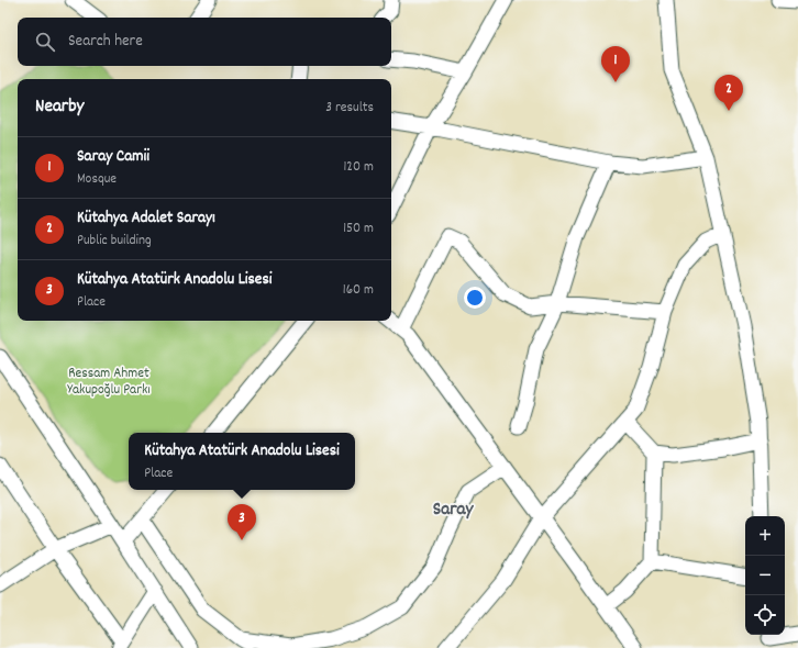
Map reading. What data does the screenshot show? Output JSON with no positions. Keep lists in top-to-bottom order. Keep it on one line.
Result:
{"districts":["Saray"],"parks":["Ressam Ahmet Yakupoğlu Parkı"],"page":{"search":"Search here","pins":["1","2","3"],"heading":["Nearby","3 results"],"list":[{"mark":"1","name":"Saray Camii","note":"Mosque","value":"120 m"},{"mark":"2","name":"Kütahya Adalet Sarayı","note":"Public building","value":"150 m"},{"mark":"3","name":"Kütahya Atatürk Anadolu Lisesi","note":"Place","value":"160 m"}],"popup":["Kütahya Atatürk Anadolu Lisesi","Place"],"map_buttons":["+","−"]}}
